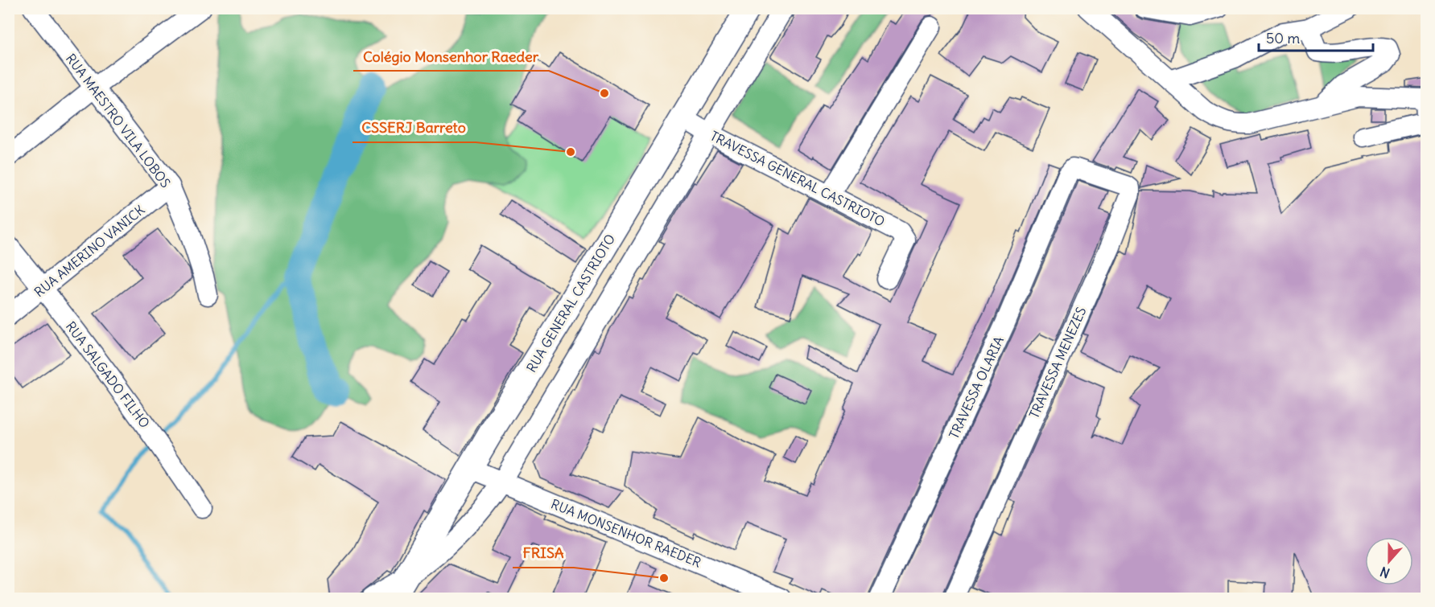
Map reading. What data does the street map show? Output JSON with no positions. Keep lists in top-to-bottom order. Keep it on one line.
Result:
{"streets":{"main road":["RUA GENERAL CASTRIOTO"],"street":["RUA MAESTRO VILA LOBOS","TRAVESSA GENERAL CASTRIOTO","RUA AMERINO VANICK","TRAVESSA MENEZES","RUA SALGADO FILHO","TRAVESSA OLARIA","RUA MONSENHOR RAEDER"]},"crossings":[["RUA MAESTRO VILA LOBOS","RUA AMERINO VANICK"],["TRAVESSA GENERAL CASTRIOTO","RUA GENERAL CASTRIOTO"],["RUA AMERINO VANICK","RUA SALGADO FILHO"],["RUA GENERAL CASTRIOTO","RUA MONSENHOR RAEDER"],["TRAVESSA MENEZES","TRAVESSA OLARIA"]],"places":["Colégio Monsenhor Raeder","CSSERJ Barreto","FRISA"],"scale_bar":"50 m","north":"bottom"}
